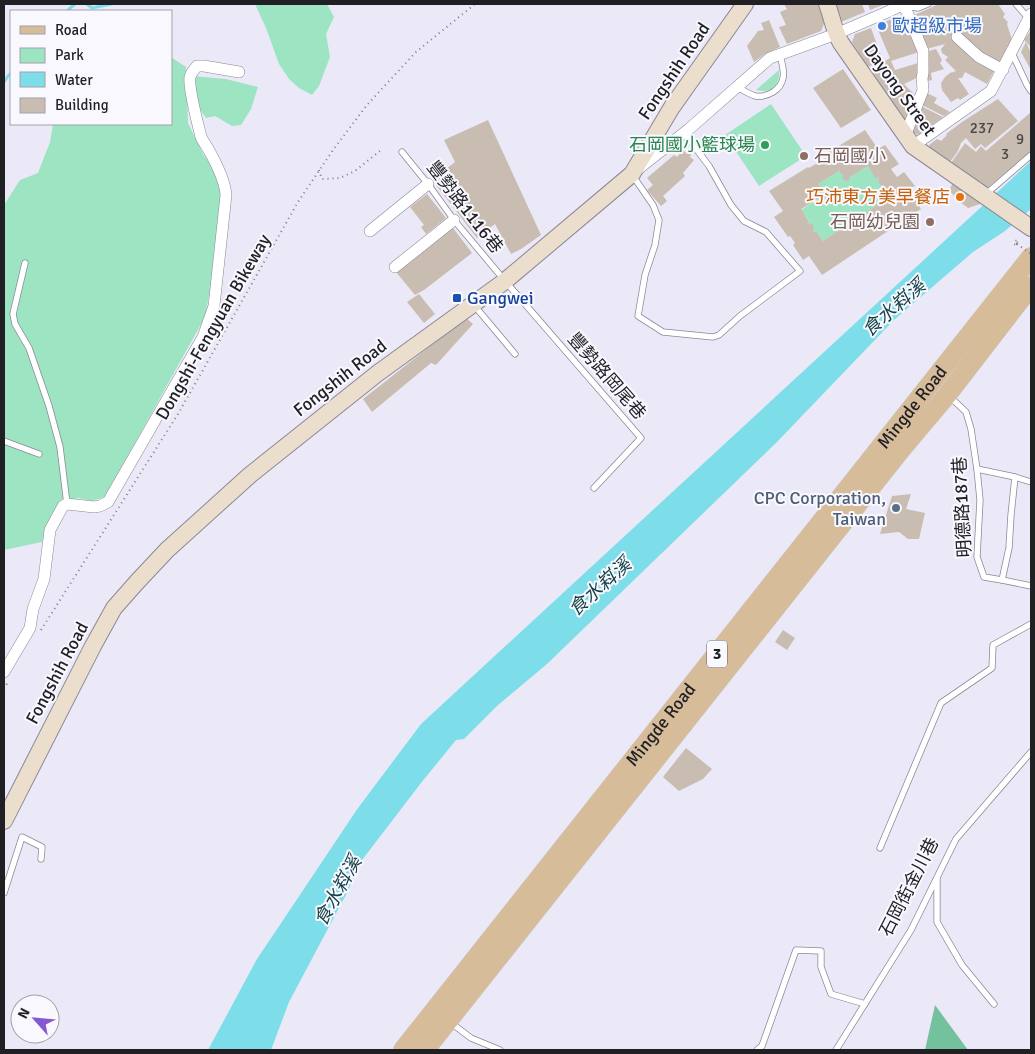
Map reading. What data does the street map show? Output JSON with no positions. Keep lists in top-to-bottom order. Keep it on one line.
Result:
{"streets":{"main road":["Mingde Road","3"],"street":["Fongshih Road","Dayong Street"],"lane":["豐勢路1116巷","豐勢路岡尾巷","明德路187巷","石岡街金川巷"],"path":["Dongshi-Fengyuan Bikeway"]},"crossings":[["Fongshih Road","豐勢路1116巷"],["Fongshih Road","豐勢路岡尾巷"],["豐勢路1116巷","豐勢路岡尾巷"],["Mingde Road","明德路187巷"]],"water":["食水嵙溪"],"places":{"other":["歐超級市場","石岡國小籃球場","石岡國小","巧沛東方美早餐店","石岡幼兒園","CPC Corporation, Taiwan"],"transit":["Gangwei"]},"house_numbers":["237","9","3"],"legend":["Road","Park","Water","Building"],"north":"top left"}
